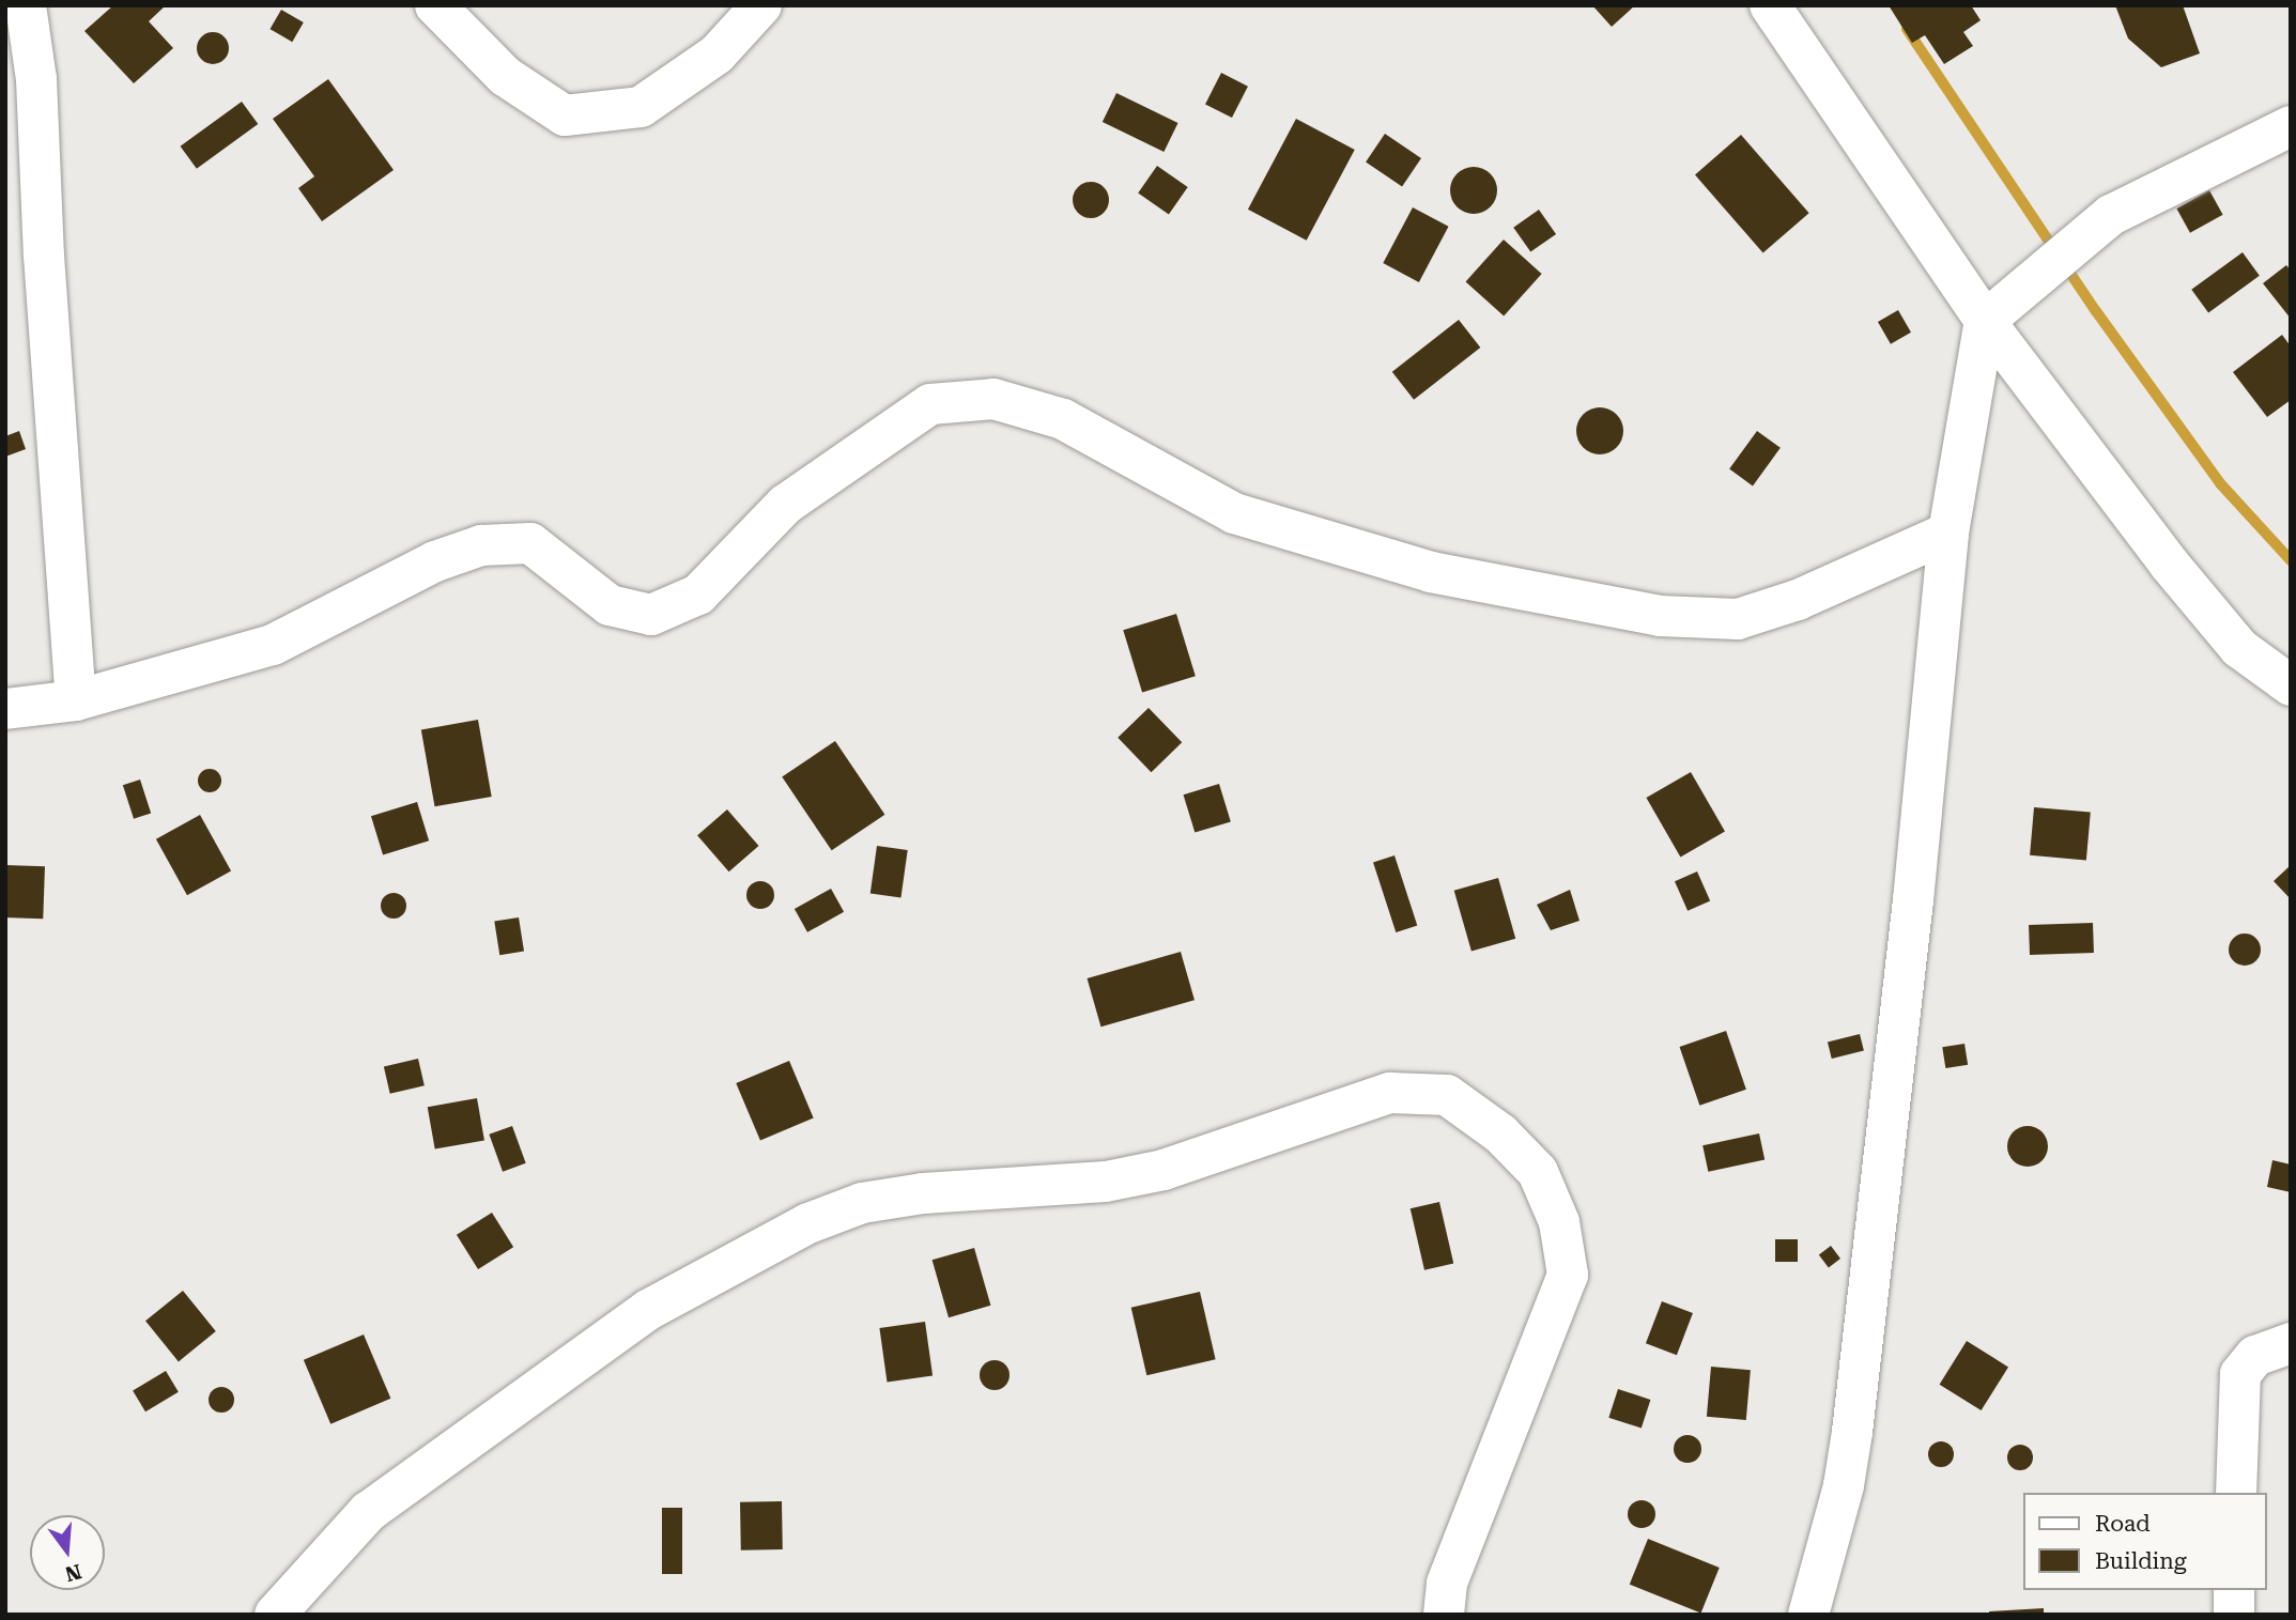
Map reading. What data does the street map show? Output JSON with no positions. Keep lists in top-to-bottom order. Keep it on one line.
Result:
{"legend":["Road","Building"],"north":"bottom"}
